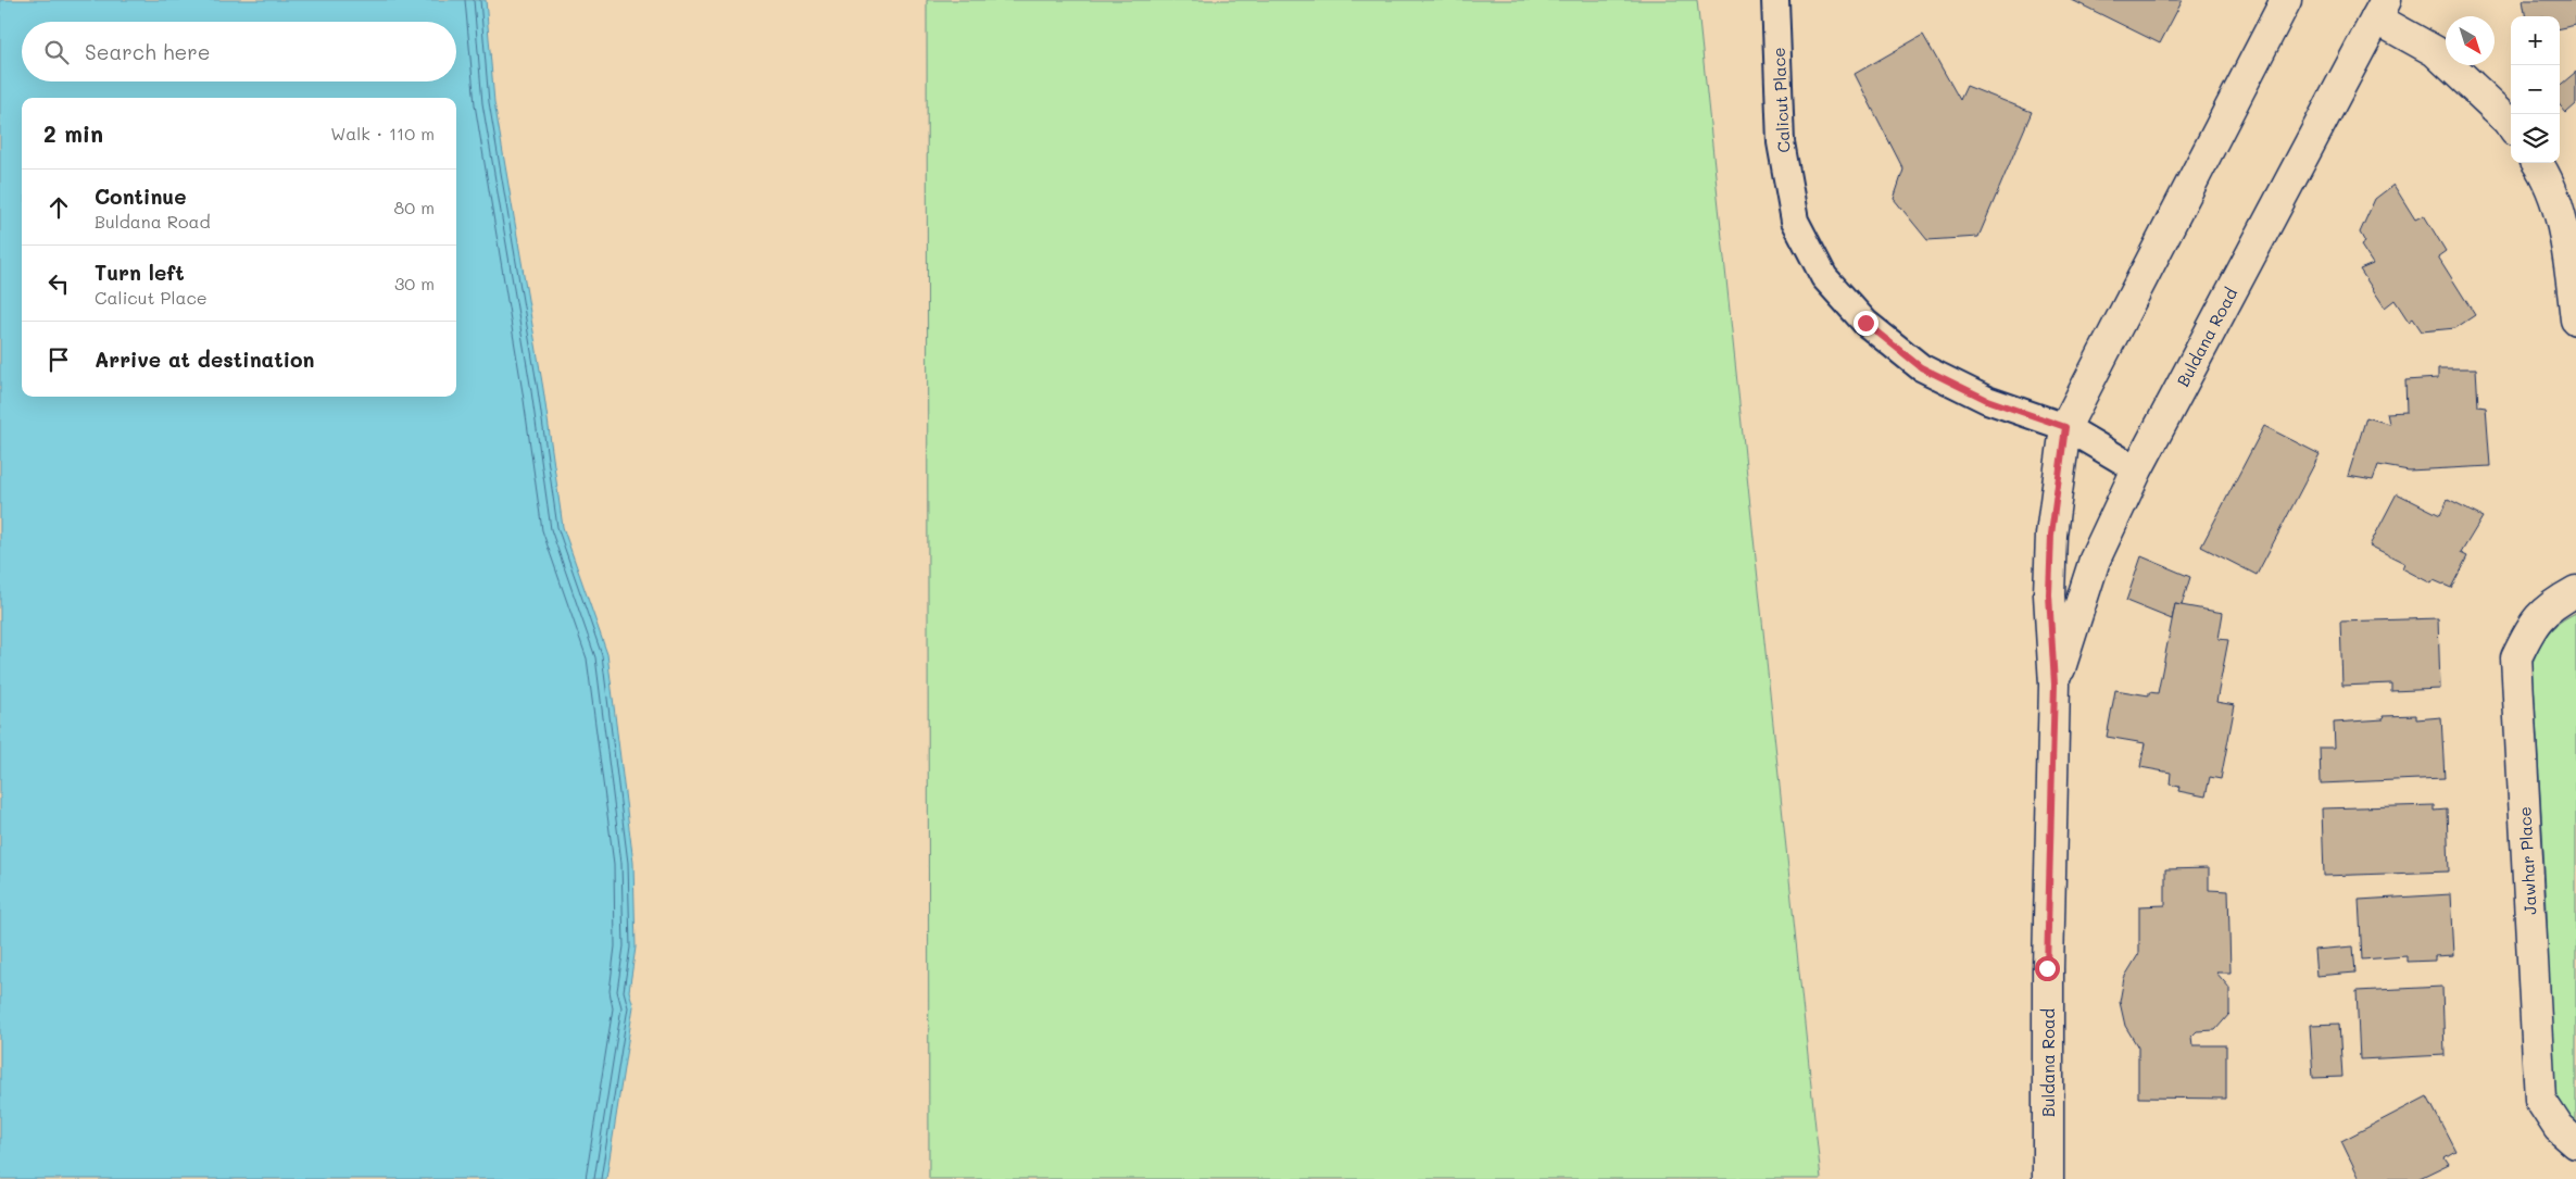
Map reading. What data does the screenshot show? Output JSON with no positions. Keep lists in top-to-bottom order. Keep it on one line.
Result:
{"streets":{"street":["Buldana Road","Jawhar Place"],"lane":["Calicut Place"]},"crossings":[["Calicut Place","Buldana Road"]],"north":"bottom right","page":{"map_buttons":["+","−"],"search":"Search here","heading":["2 min","Walk · 110 m"],"list":[["Continue","Buldana Road","80 m"],["Turn left","Calicut Place","30 m"],"Arrive at destination"]}}
